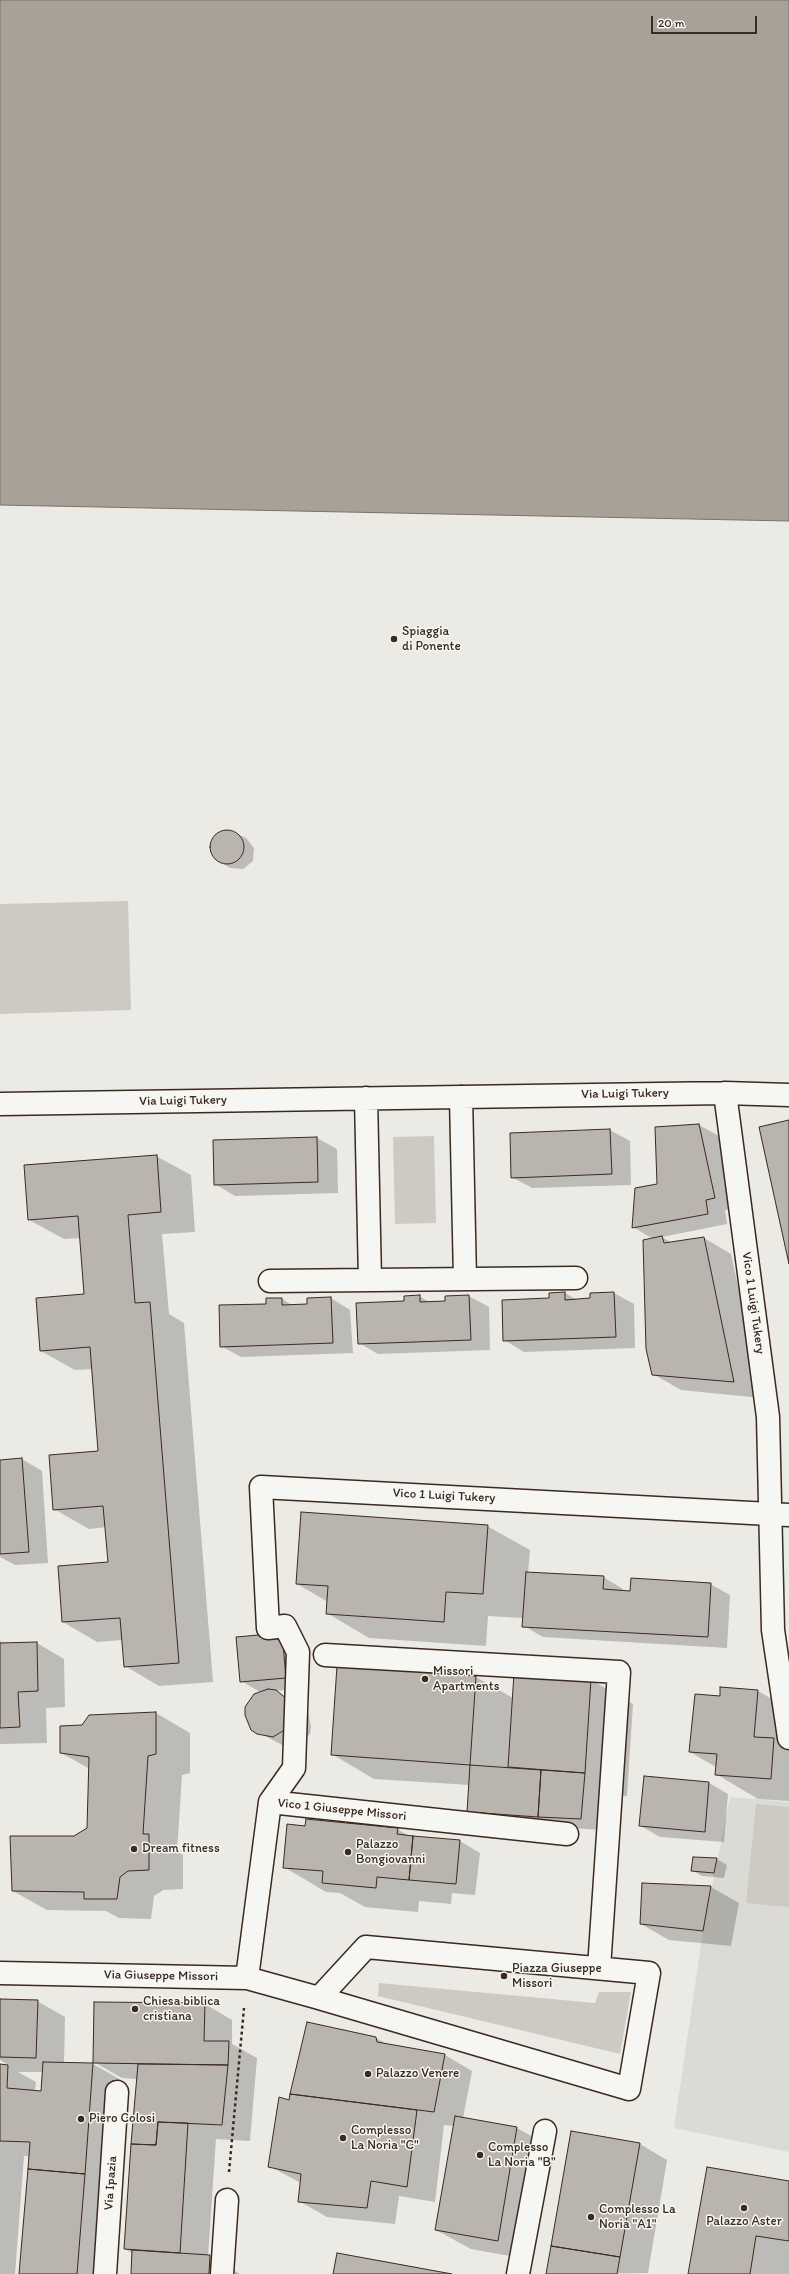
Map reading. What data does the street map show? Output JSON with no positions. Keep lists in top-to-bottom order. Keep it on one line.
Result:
{"streets":{"street":["Via Luigi Tukery","Vico 1 Luigi Tukery","Vico 1 Giuseppe Missori","Via Giuseppe Missori","Via Ipazia"]},"crossings":[["Via Luigi Tukery","Vico 1 Luigi Tukery"],["Vico 1 Luigi Tukery","Vico 1 Giuseppe Missori"],["Vico 1 Giuseppe Missori","Via Giuseppe Missori"]],"places":["Spiaggia di Ponente","Missori Apartments","Dream fitness","Palazzo Bongiovanni","Piazza Giuseppe Missori","Chiesa biblica cristiana","Palazzo Venere","Piero Colosi","Complesso La Noria \"C\"","Complesso La Noria \"B\"","Palazzo Aster","Complesso La Noria \"A1\""],"scale_bar":"20 m"}
